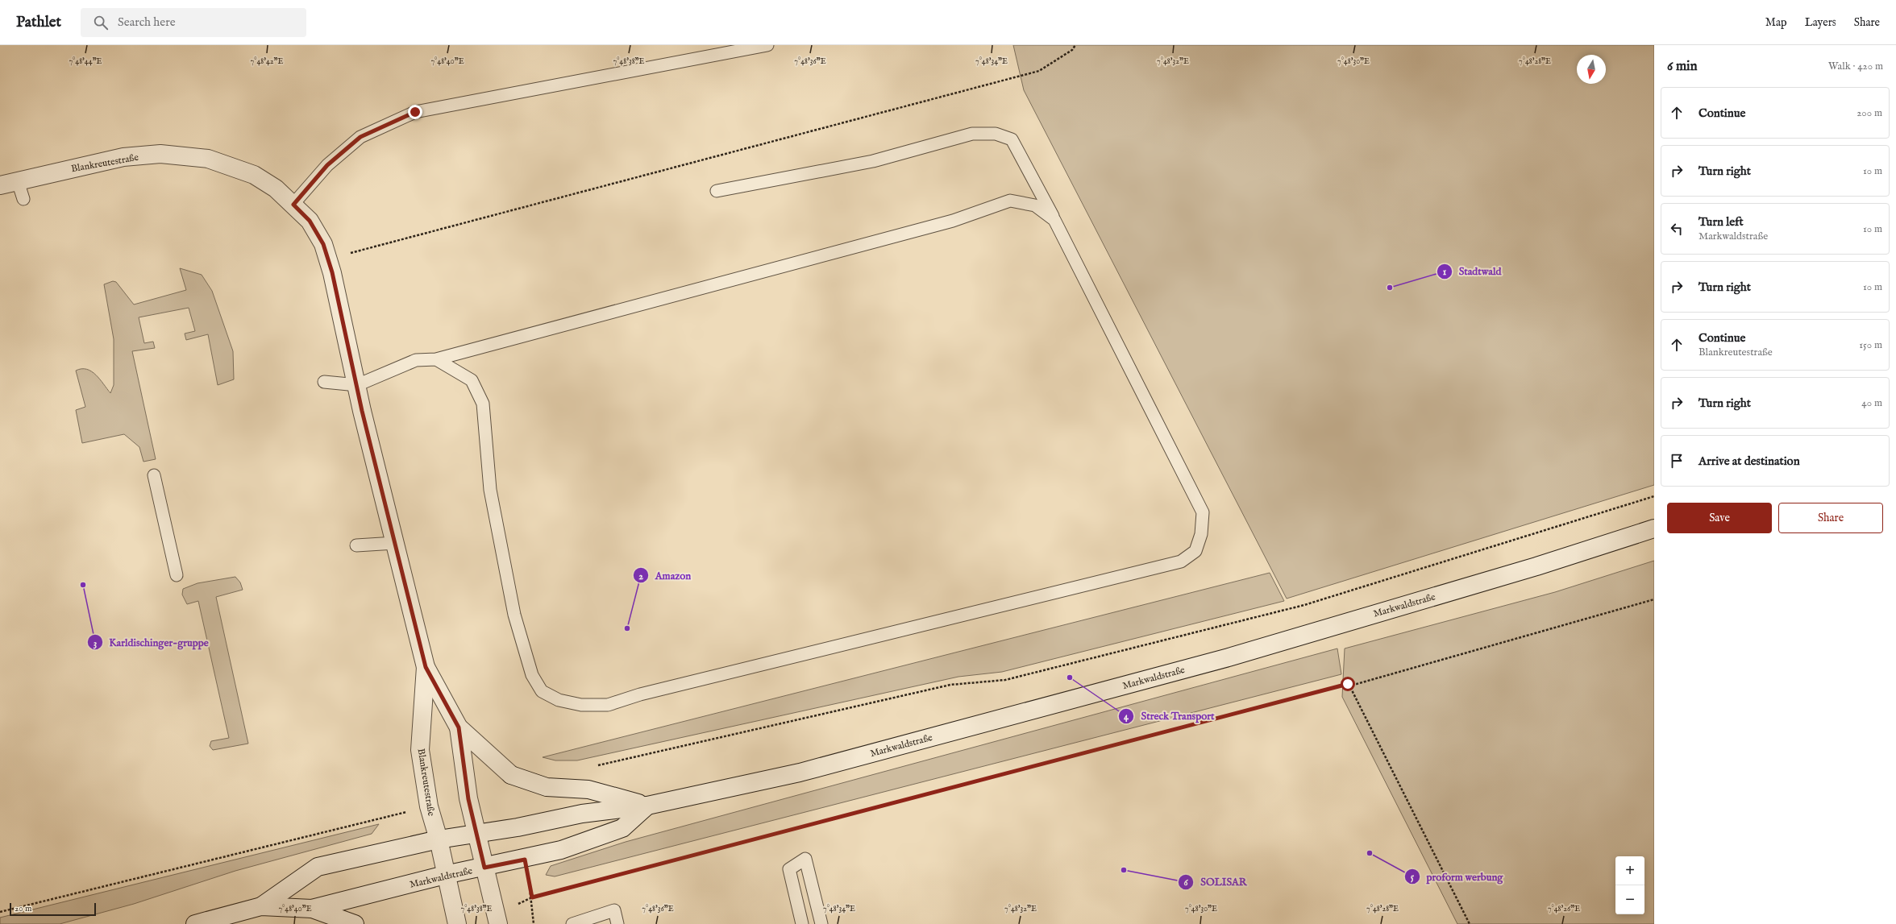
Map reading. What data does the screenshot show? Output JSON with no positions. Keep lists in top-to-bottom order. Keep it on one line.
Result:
{"streets":{"main road":["Blankreutestraße","Markwaldstraße"]},"crossings":[["Blankreutestraße","Markwaldstraße"]],"places":["Stadtwald","Karldischinger-gruppe","Amazon","Streck Transport","proform werbung","SOLISAR"],"scale_bar":"20 m","north":"bottom","page":{"header":"Pathlet","search":"Search here","nav":["Map","Layers","Share"],"heading":["6 min","Walk · 420 m"],"list":[["Continue","200 m"],["Turn right","10 m"],["Turn left","Markwaldstraße","10 m"],["Turn right","10 m"],["Continue","Blankreutestraße","150 m"],["Turn right","40 m"],"Arrive at destination"],"buttons":["Save","Share"],"map_buttons":["+","−"],"scale":"20 m"},"coordinates":["7°48'44\"E","7°48'42\"E","7°48'40\"E","7°48'34\"E","7°48'32\"E","7°48'28\"E","7°48'38\"E","7°48'36\"E","7°48'30\"E","7°48'26\"E"]}
